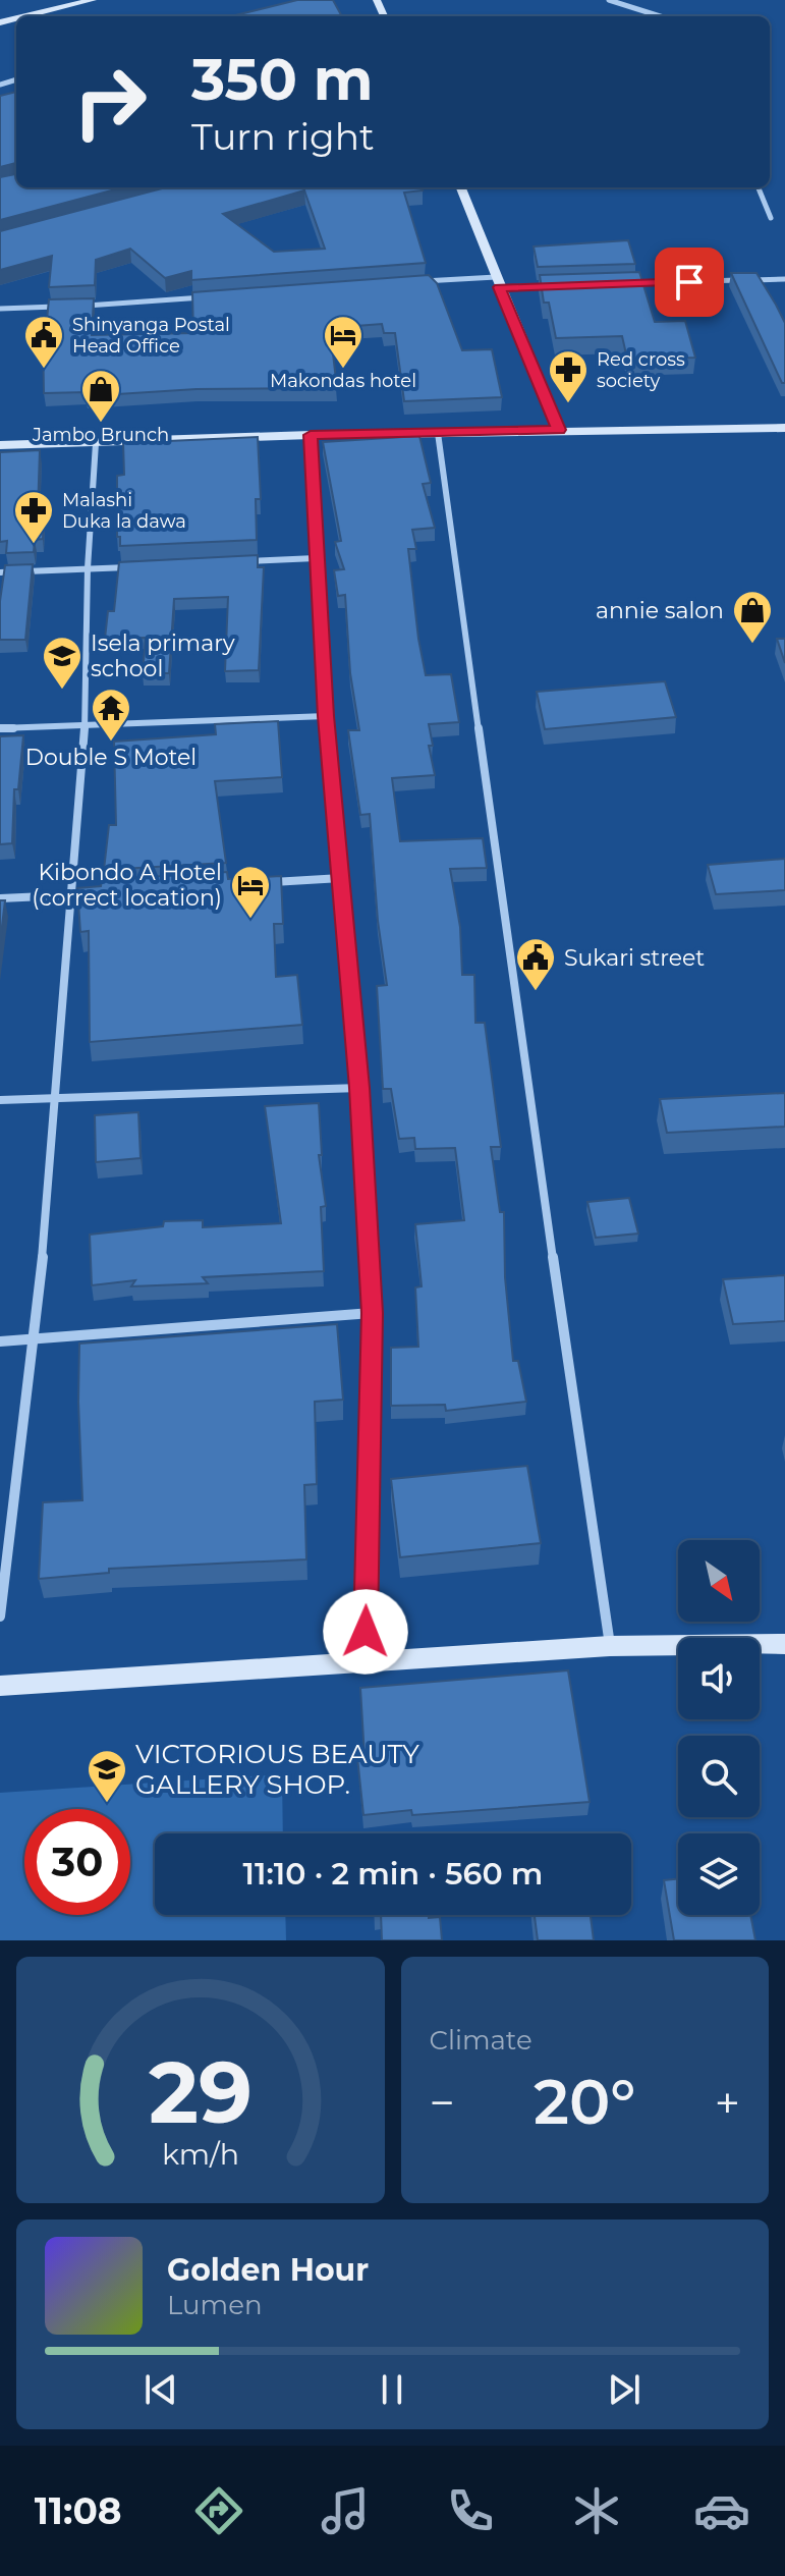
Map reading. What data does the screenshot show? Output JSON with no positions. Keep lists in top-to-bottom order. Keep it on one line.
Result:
{"places":{"public building":["Shinyanga Postal Head Office","Sukari street"],"hotel":["Makondas hotel","Kibondo A Hotel (correct location)"],"pharmacy":["Red cross society","Malashi Duka la dawa"],"shop":["Jambo Brunch","annie salon"],"school or university":["Isela primary school","VICTORIOUS BEAUTY GALLERY SHOP."],"temple":["Double S Motel"]},"north":"bottom right","page":{"turn":["350 m","Turn right"],"limit":"30","trip":"11:10 · 2 min · 560 m","tile":"Climate","heat":["−","20°","+"],"song":["Golden Hour","Lumen"],"tabs":"11:08","gauge":["29","km/h"]}}
